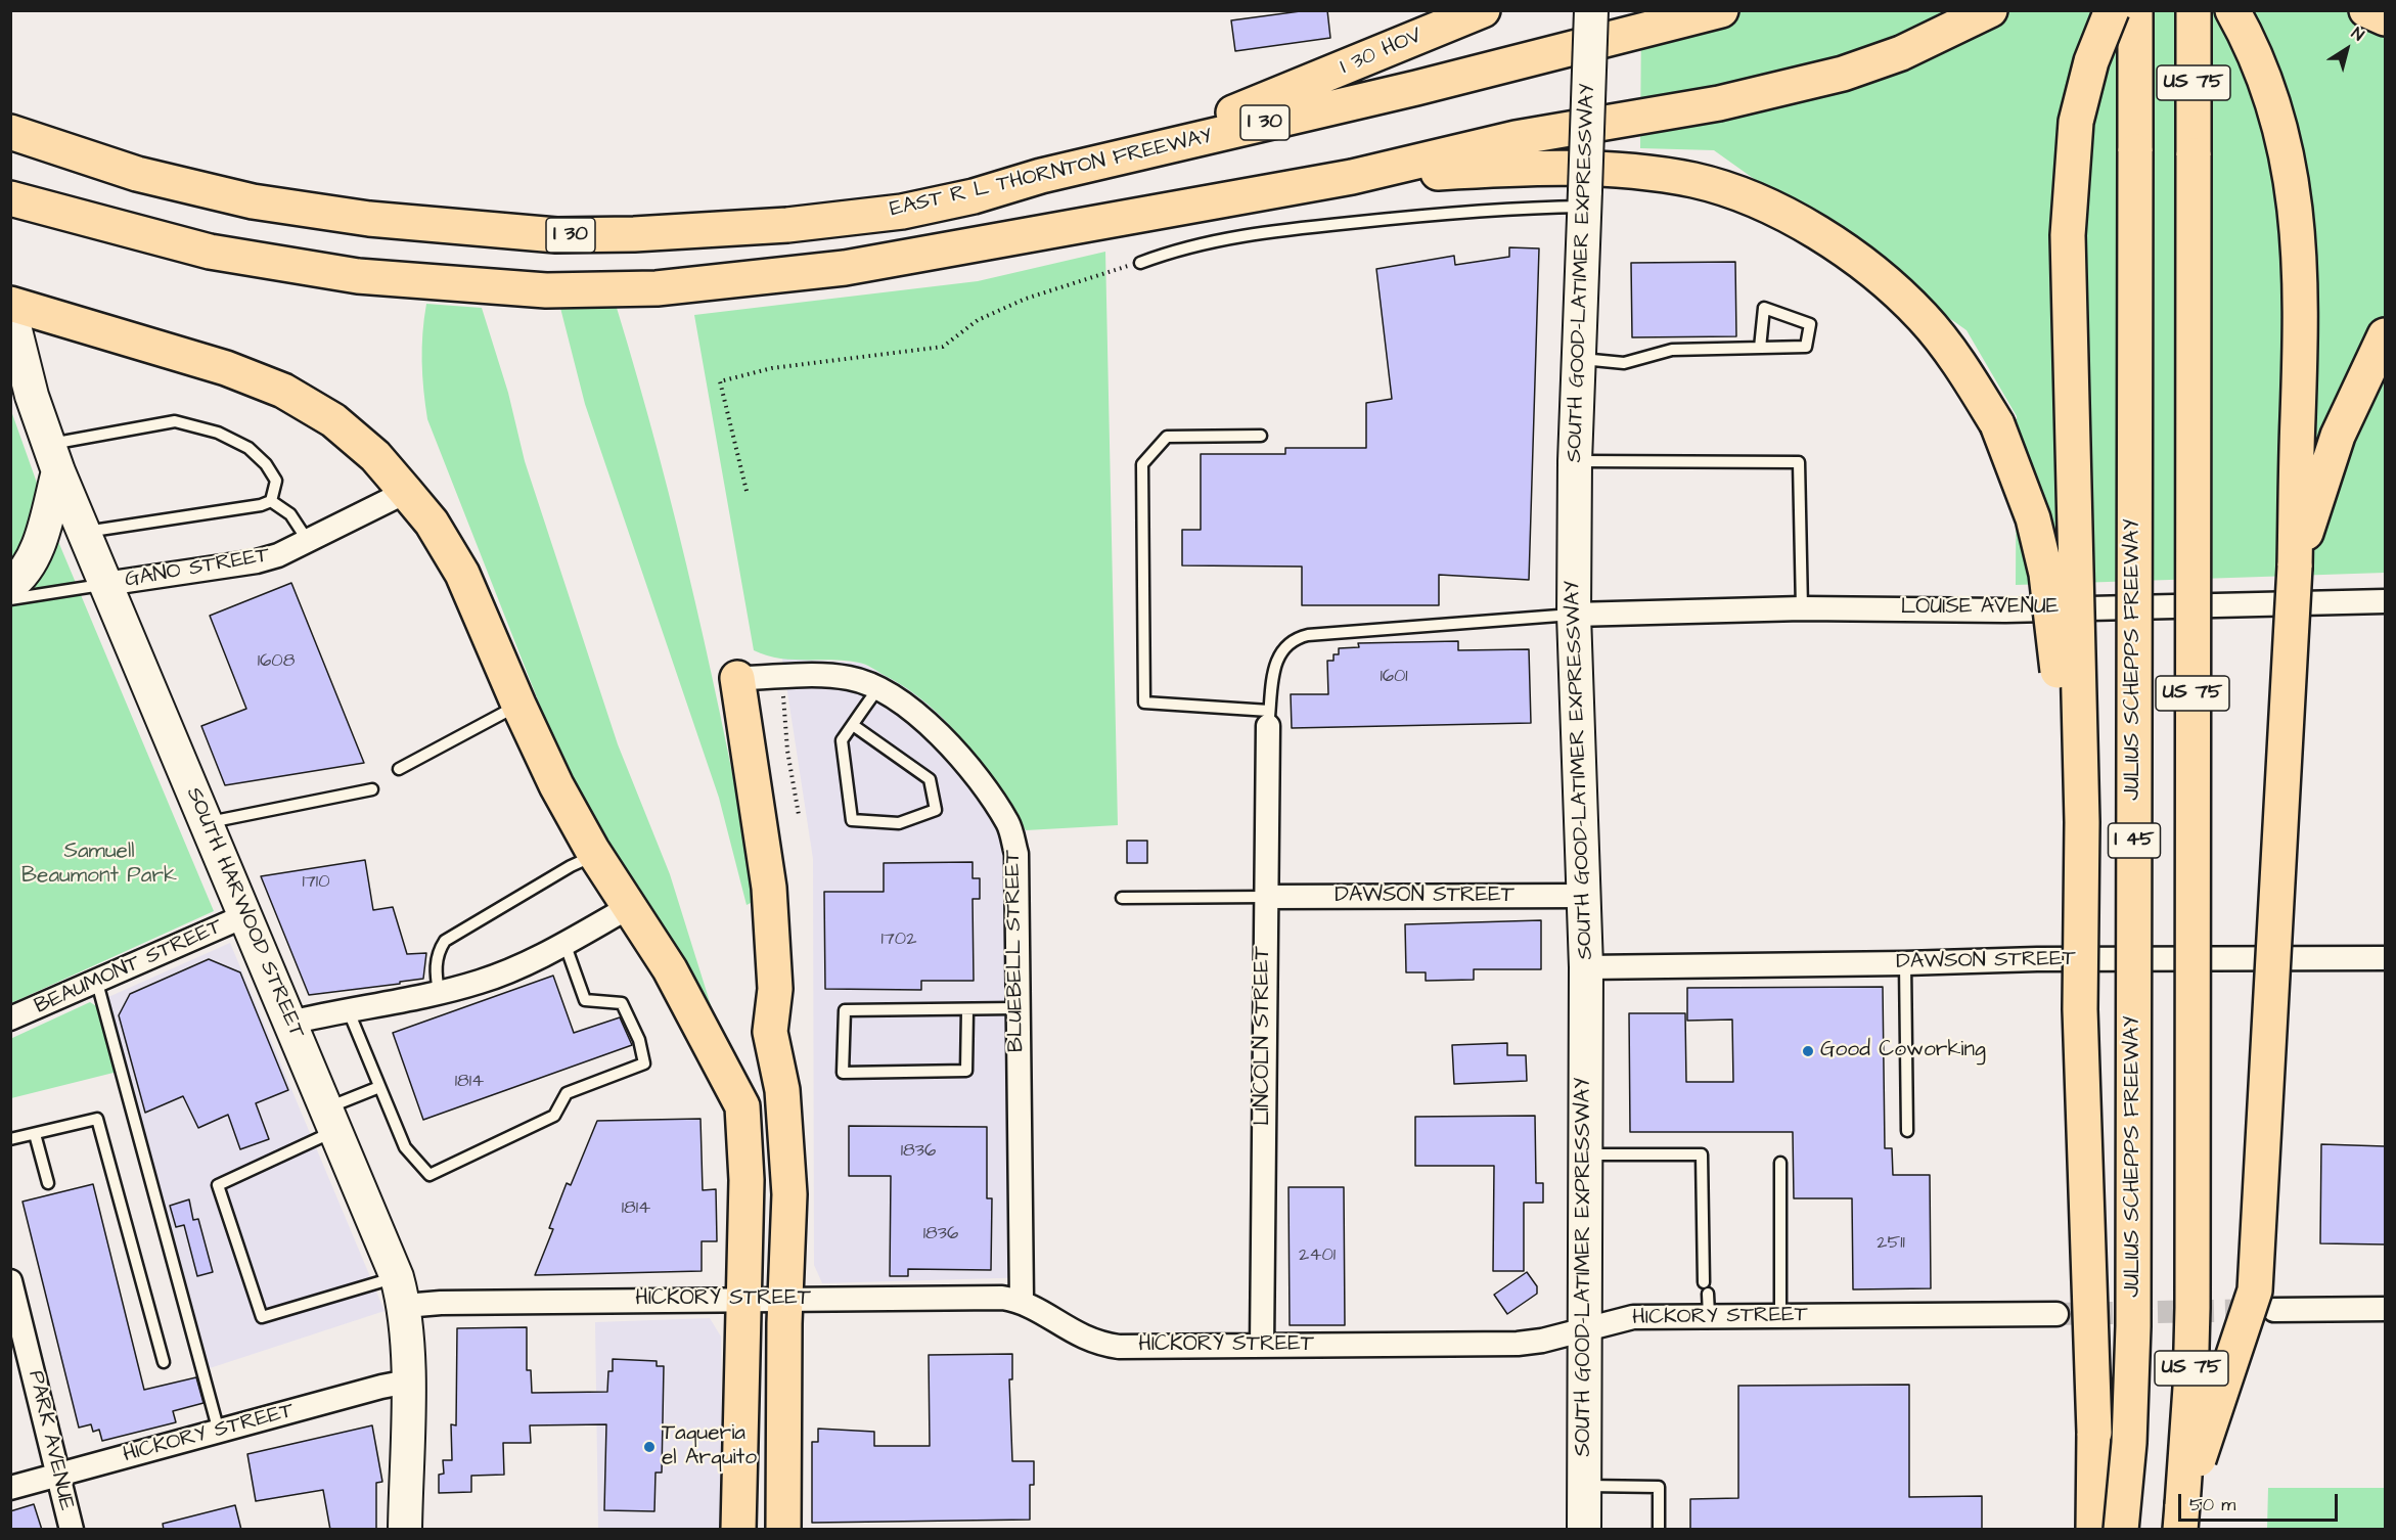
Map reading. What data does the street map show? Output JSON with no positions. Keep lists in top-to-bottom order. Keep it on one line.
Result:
{"streets":{"main road":["I 30 HOV","US 75","I 30","EAST R L THORNTON FREEWAY","SOUTH GOOD-LATIMER EXPRESSWAY","JULIUS SCHEPPS FREEWAY","I 45","SOUTH HARWOOD STREET"],"street":["GANO STREET","LOUISE AVENUE","DAWSON STREET","BLUEBELL STREET","BEAUMONT STREET","LINCOLN STREET","HICKORY STREET","PARK AVENUE"]},"crossings":[["I 30 HOV","EAST R L THORNTON FREEWAY"],["SOUTH GOOD-LATIMER EXPRESSWAY","LOUISE AVENUE"],["SOUTH GOOD-LATIMER EXPRESSWAY","DAWSON STREET"],["SOUTH GOOD-LATIMER EXPRESSWAY","HICKORY STREET"],["GANO STREET","SOUTH HARWOOD STREET"],["DAWSON STREET","LINCOLN STREET"],["SOUTH HARWOOD STREET","BEAUMONT STREET"],["SOUTH HARWOOD STREET","HICKORY STREET"],["BLUEBELL STREET","HICKORY STREET"],["LINCOLN STREET","HICKORY STREET"],["HICKORY STREET","PARK AVENUE"]],"parks":["Samuell Beaumont Park"],"places":["Good Coworking","Taqueria el Arquito"],"house_numbers":["1608","1601","1710","1702","1814","1836","1814","1836","2511","2401"],"scale_bar":"50 m","north":"top right"}
